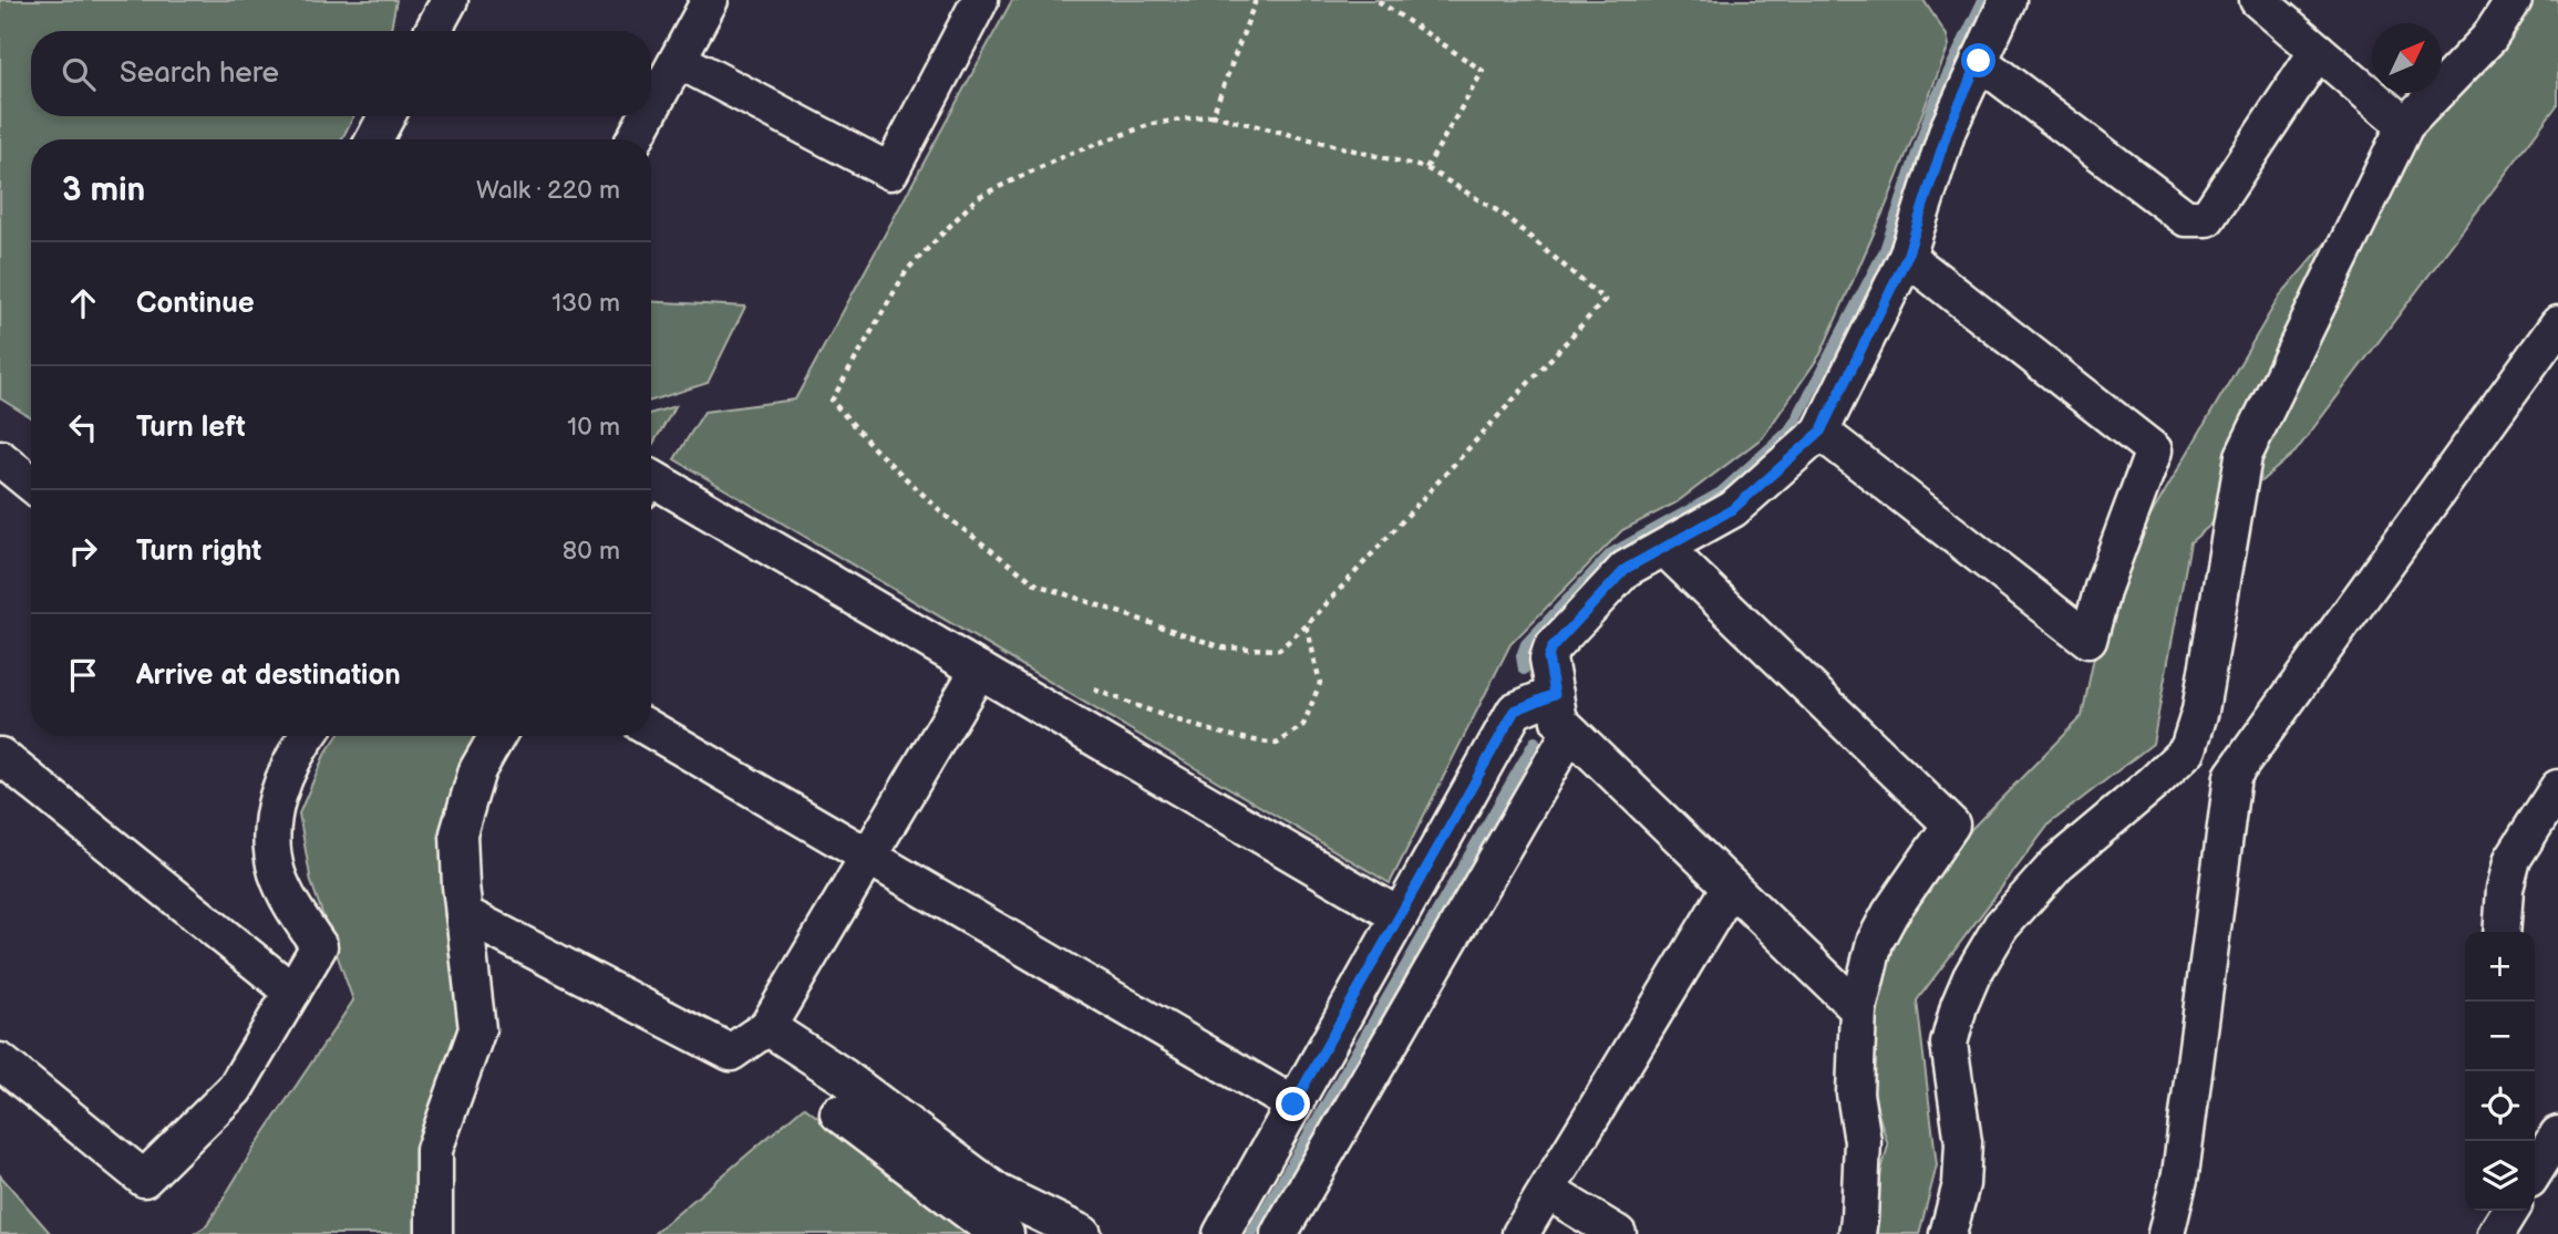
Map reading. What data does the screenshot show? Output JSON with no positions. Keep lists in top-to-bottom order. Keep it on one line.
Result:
{"north":"top right","page":{"search":"Search here","heading":["3 min","Walk · 220 m"],"list":[["Continue","130 m"],["Turn left","10 m"],["Turn right","80 m"],"Arrive at destination"],"map_buttons":["+","−"]}}
